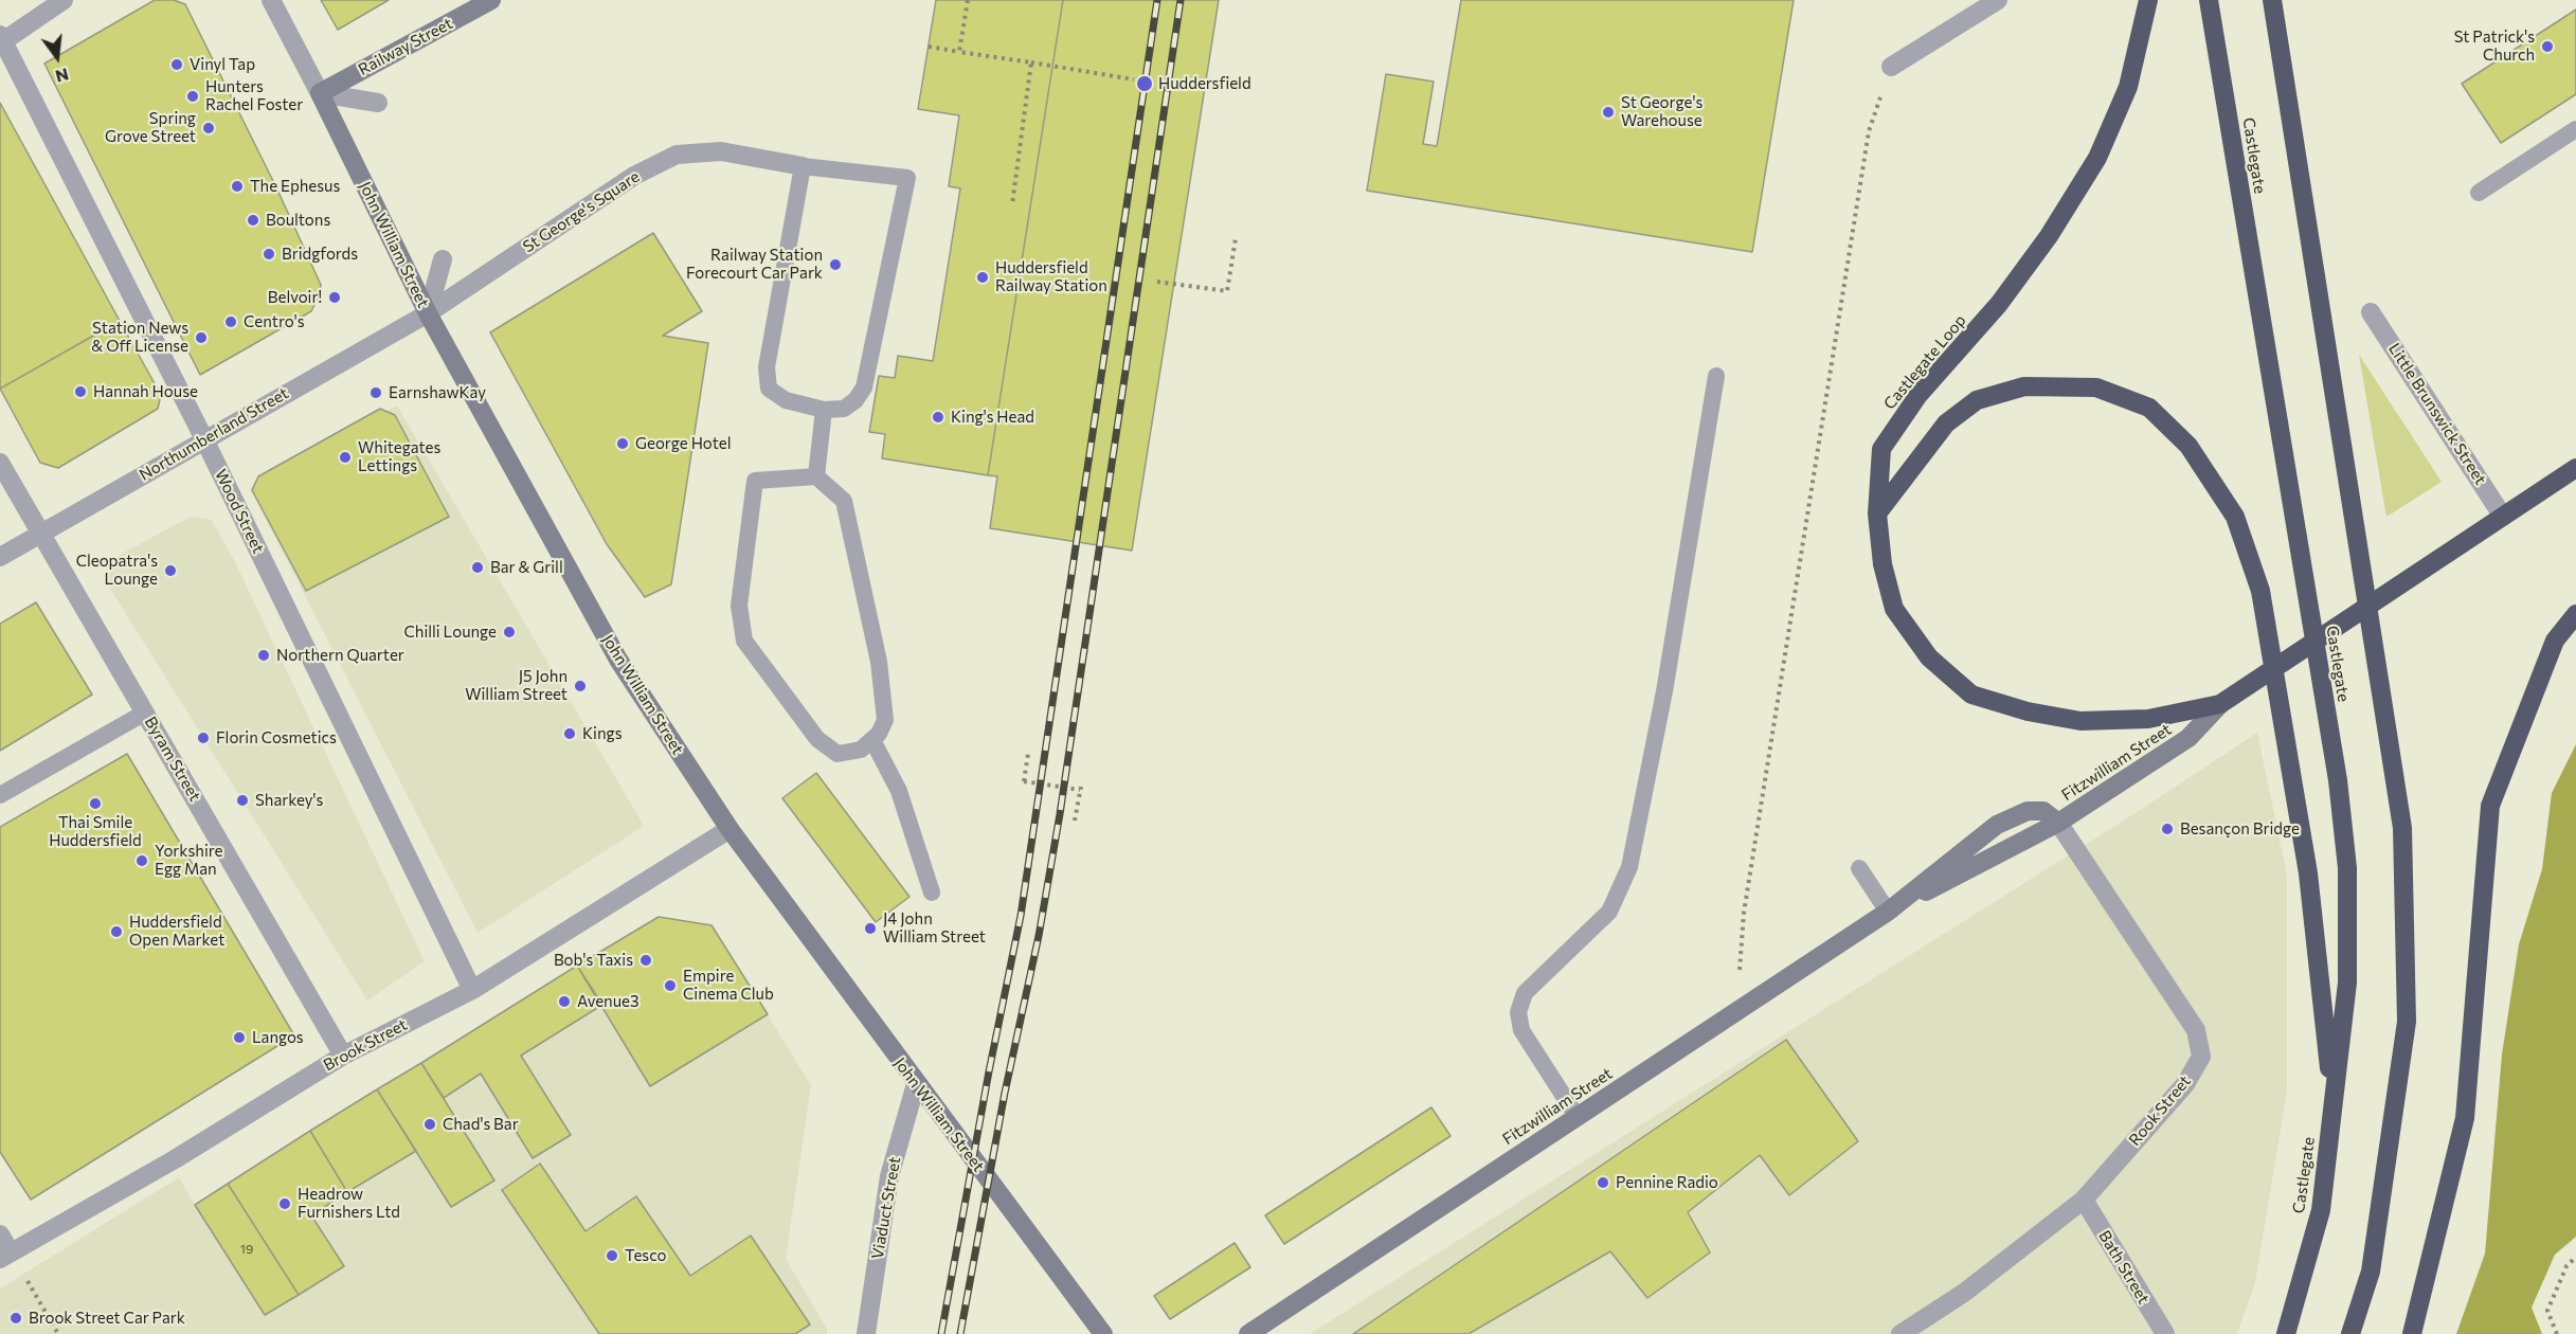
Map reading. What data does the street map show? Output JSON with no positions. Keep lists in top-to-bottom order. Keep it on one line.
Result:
{"streets":{"highway":["Castlegate","Castlegate Loop"],"street":["Railway Street","St George's Square","John William Street","Little Brunswick Street","Northumberland Street","Wood Street","Byram Street","Fitzwilliam Street","Brook Street","Rook Street","Viaduct Street","Bath Street"]},"crossings":[["Railway Street","John William Street"],["St George's Square","John William Street"],["St George's Square","Northumberland Street"],["John William Street","Northumberland Street"],["John William Street","Brook Street"],["John William Street","Viaduct Street"],["Castlegate Loop","Fitzwilliam Street"],["Northumberland Street","Wood Street"],["Northumberland Street","Byram Street"],["Wood Street","Brook Street"],["Byram Street","Brook Street"],["Fitzwilliam Street","Rook Street"],["Rook Street","Bath Street"]],"places":["St Patrick's Church","Vinyl Tap","Huddersfield","Hunters Rachel Foster","St George's Warehouse","Spring Grove Street","The Ephesus","Boultons","Bridgfords","Railway Station Forecourt Car Park","Huddersfield Railway Station","Belvoir!","Centro's","Station News & Off License","Hannah House","EarnshawKay","King's Head","George Hotel","Whitegates Lettings","Bar & Grill","Cleopatra's Lounge","Chilli Lounge","Northern Quarter","J5 John William Street","Kings","Florin Cosmetics","Sharkey's","Thai Smile Huddersfield","Besançon Bridge","Yorkshire Egg Man","J4 John William Street","Huddersfield Open Market","Bob's Taxis","Empire Cinema Club","Avenue3","Langos","Chad's Bar","Pennine Radio","Headrow Furnishers Ltd","Tesco","Brook Street Car Park"],"house_numbers":["19"],"north":"bottom"}
